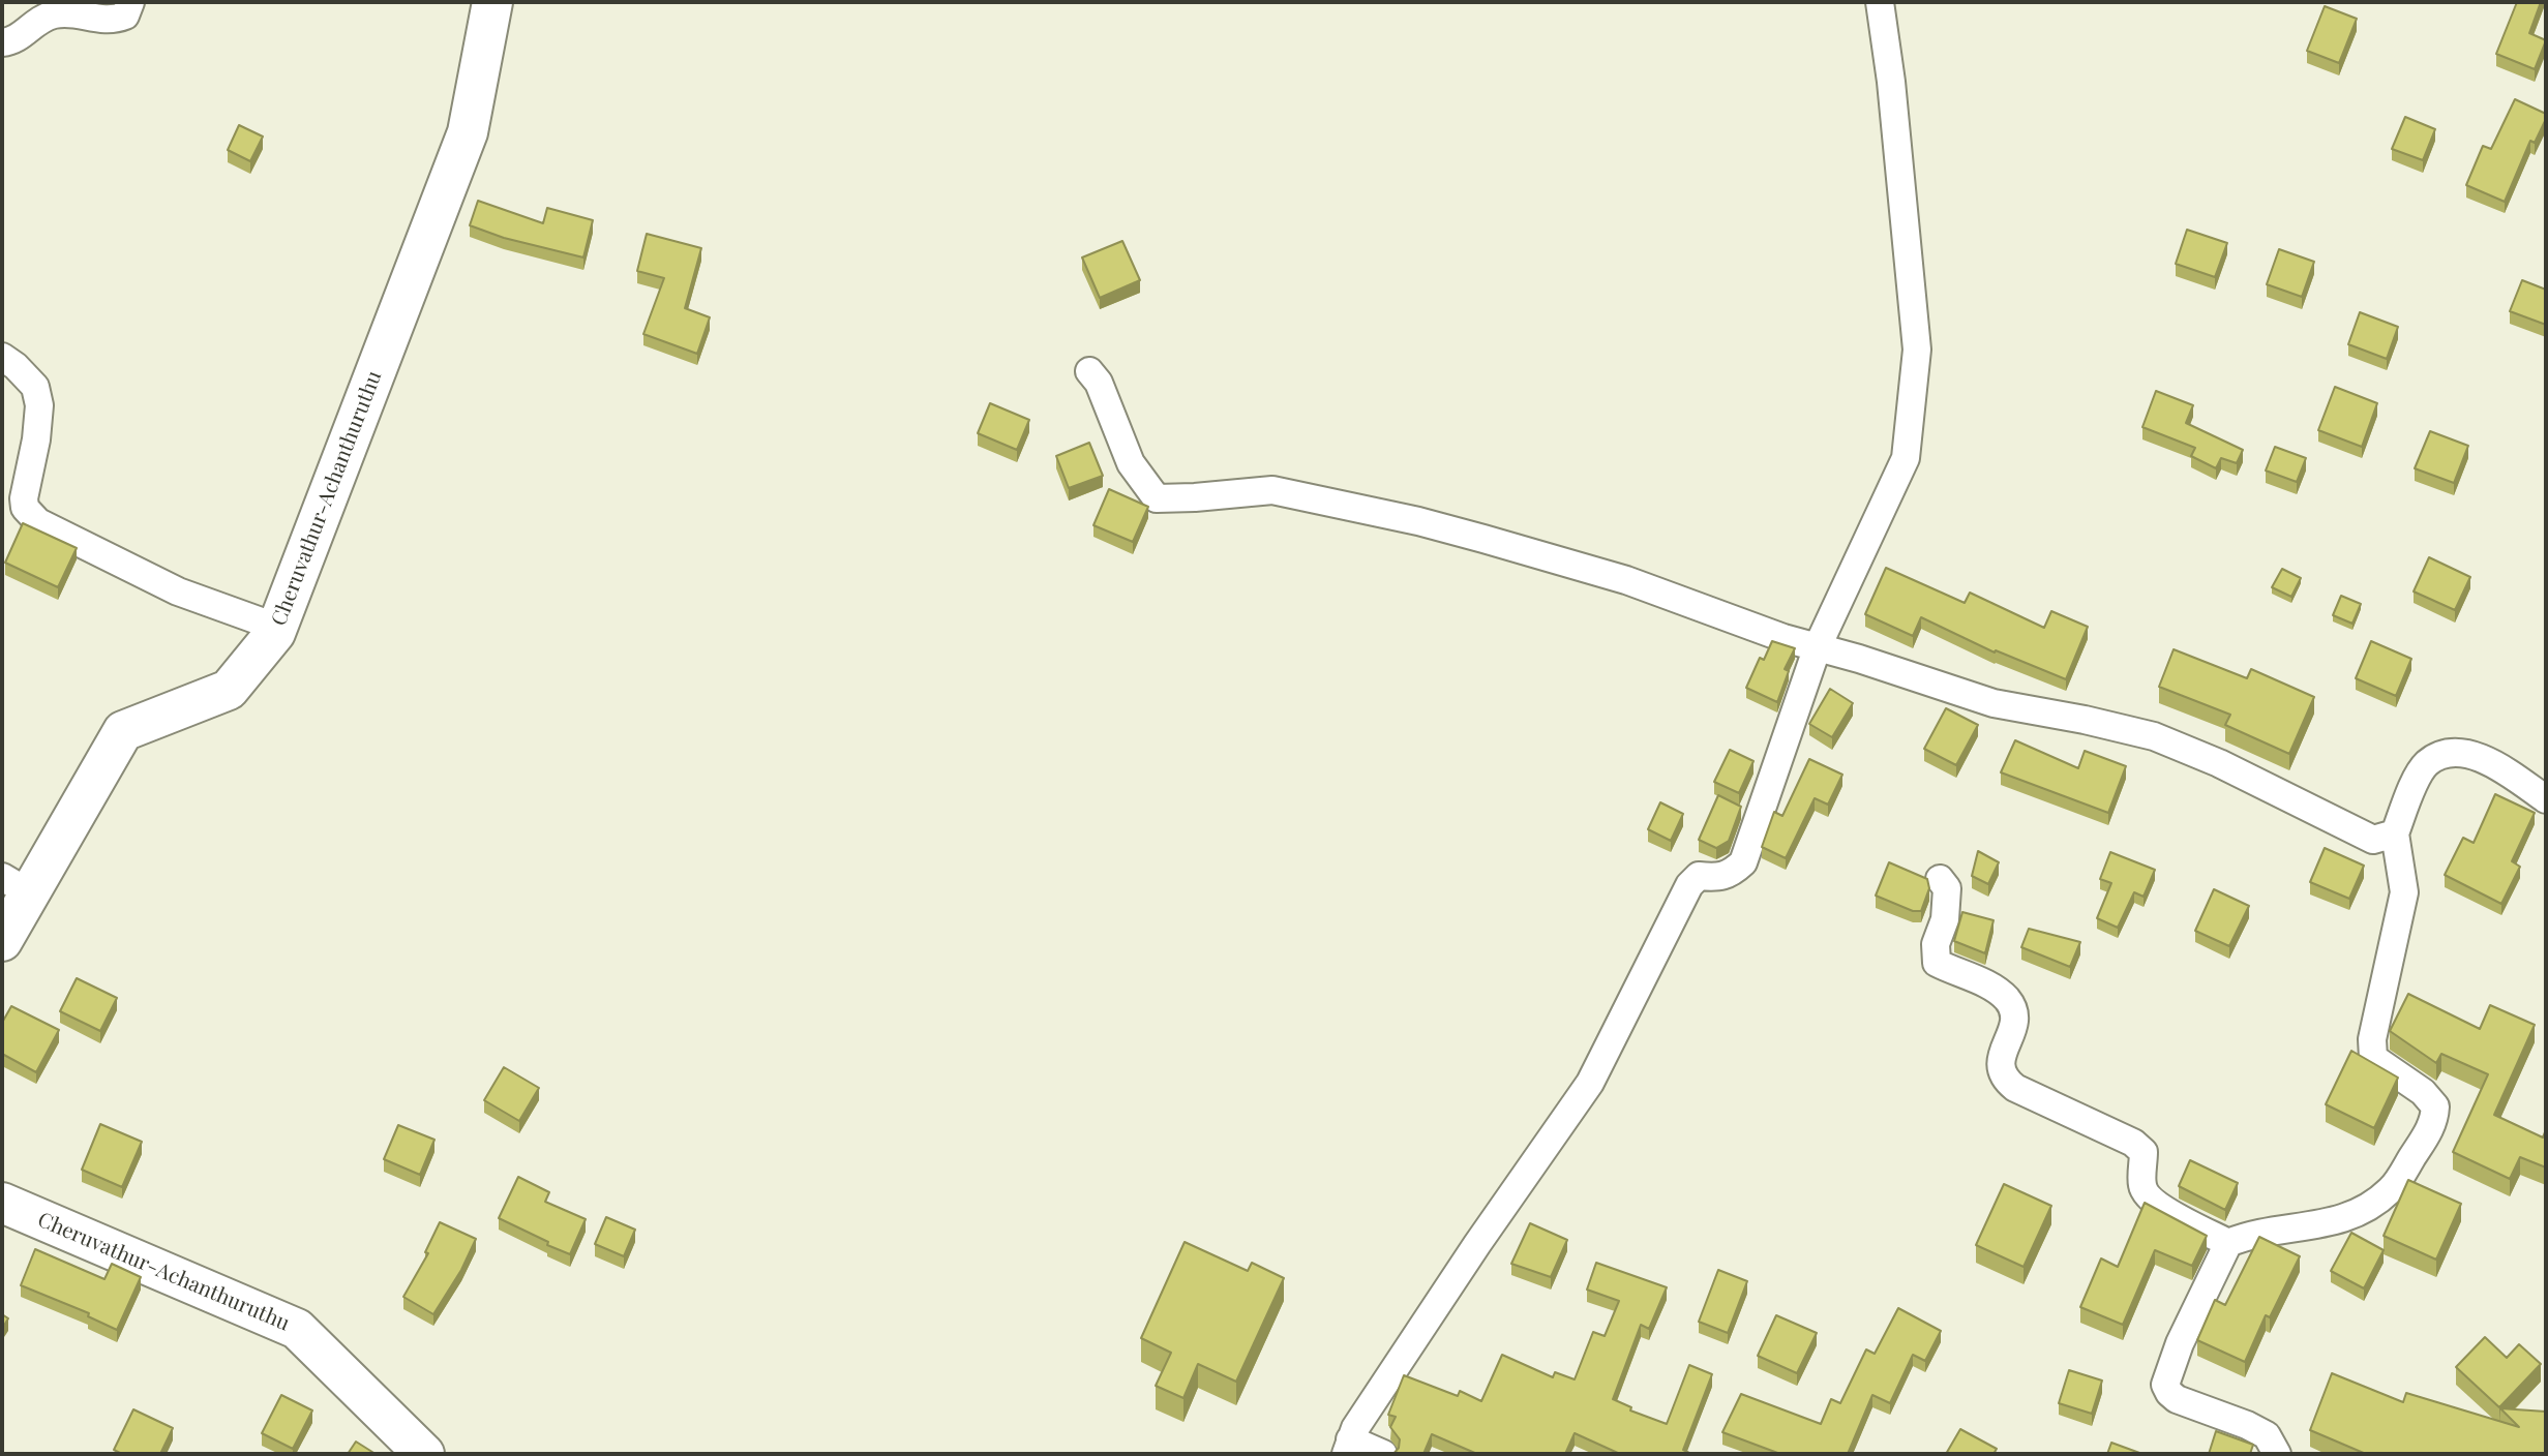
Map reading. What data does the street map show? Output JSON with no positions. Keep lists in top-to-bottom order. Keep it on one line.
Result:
{"streets":{"main road":["Cheruvathur-Achanthuruthu"]}}
